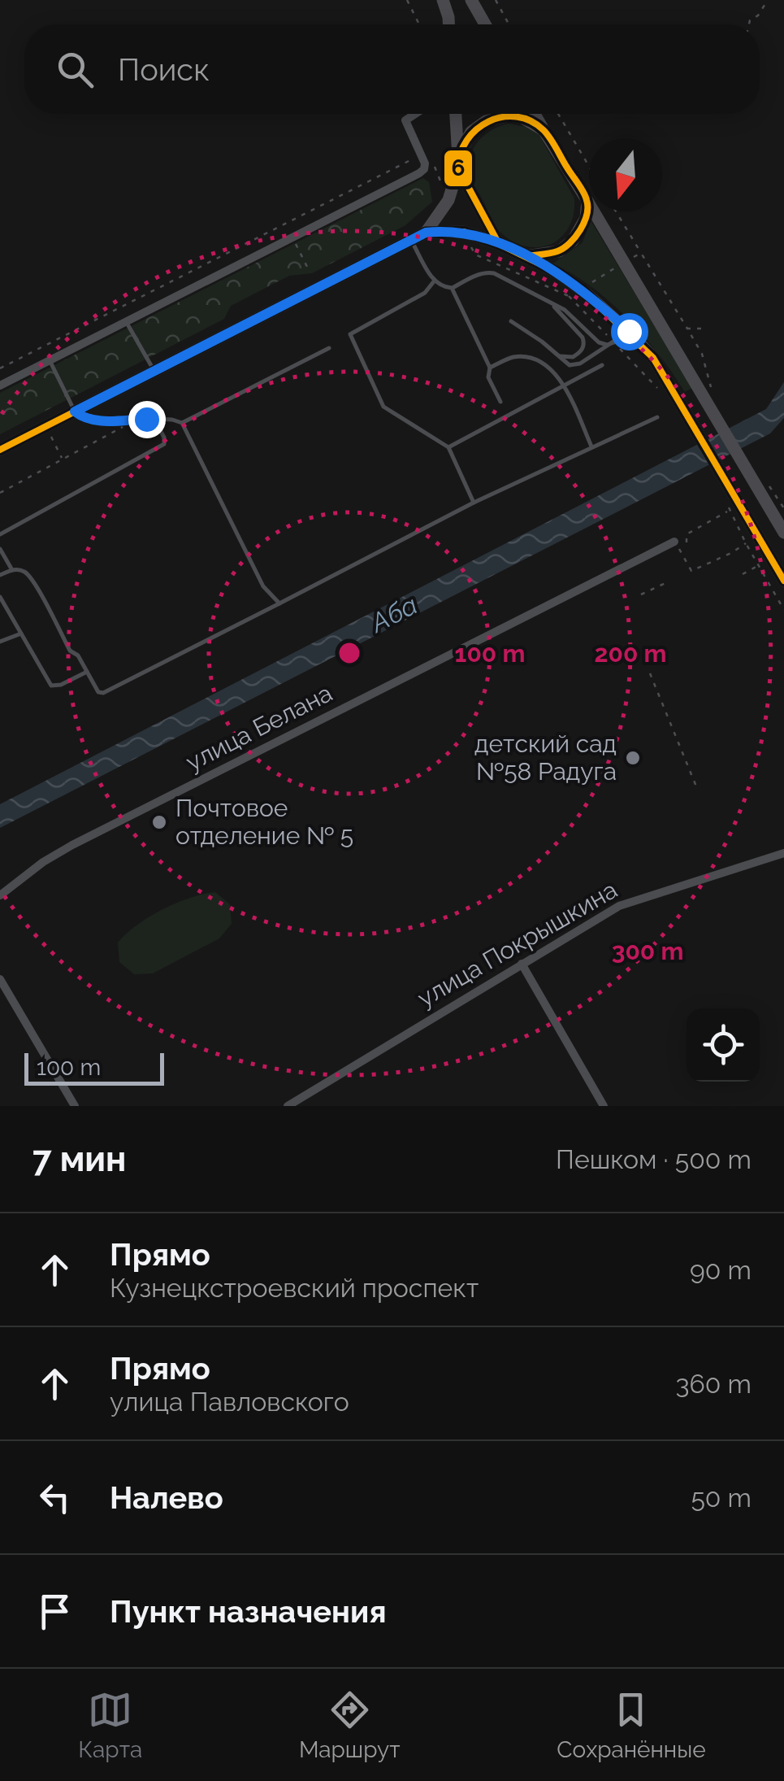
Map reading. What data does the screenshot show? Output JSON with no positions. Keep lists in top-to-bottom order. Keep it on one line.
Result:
{"streets":{"street":["улица Белана","улица Покрышкина"]},"water":["Аба"],"places":["детский сад №58 Радуга","Почтовое отделение № 5"],"lines":["transit line 6"],"scale_bar":"100 m","north":"bottom","page":{"search":"Поиск","scale":"100 m","heading":["7 мин","Пешком · 500 m"],"list":[["Прямо","Кузнецкстроевский проспект","90 m"],["Прямо","улица Павловского","360 m"],["Налево","50 m"],"Пункт назначения"],"nav":["Карта","Маршрут","Сохранённые"]},"rings":["100 m","200 m","300 m"]}
